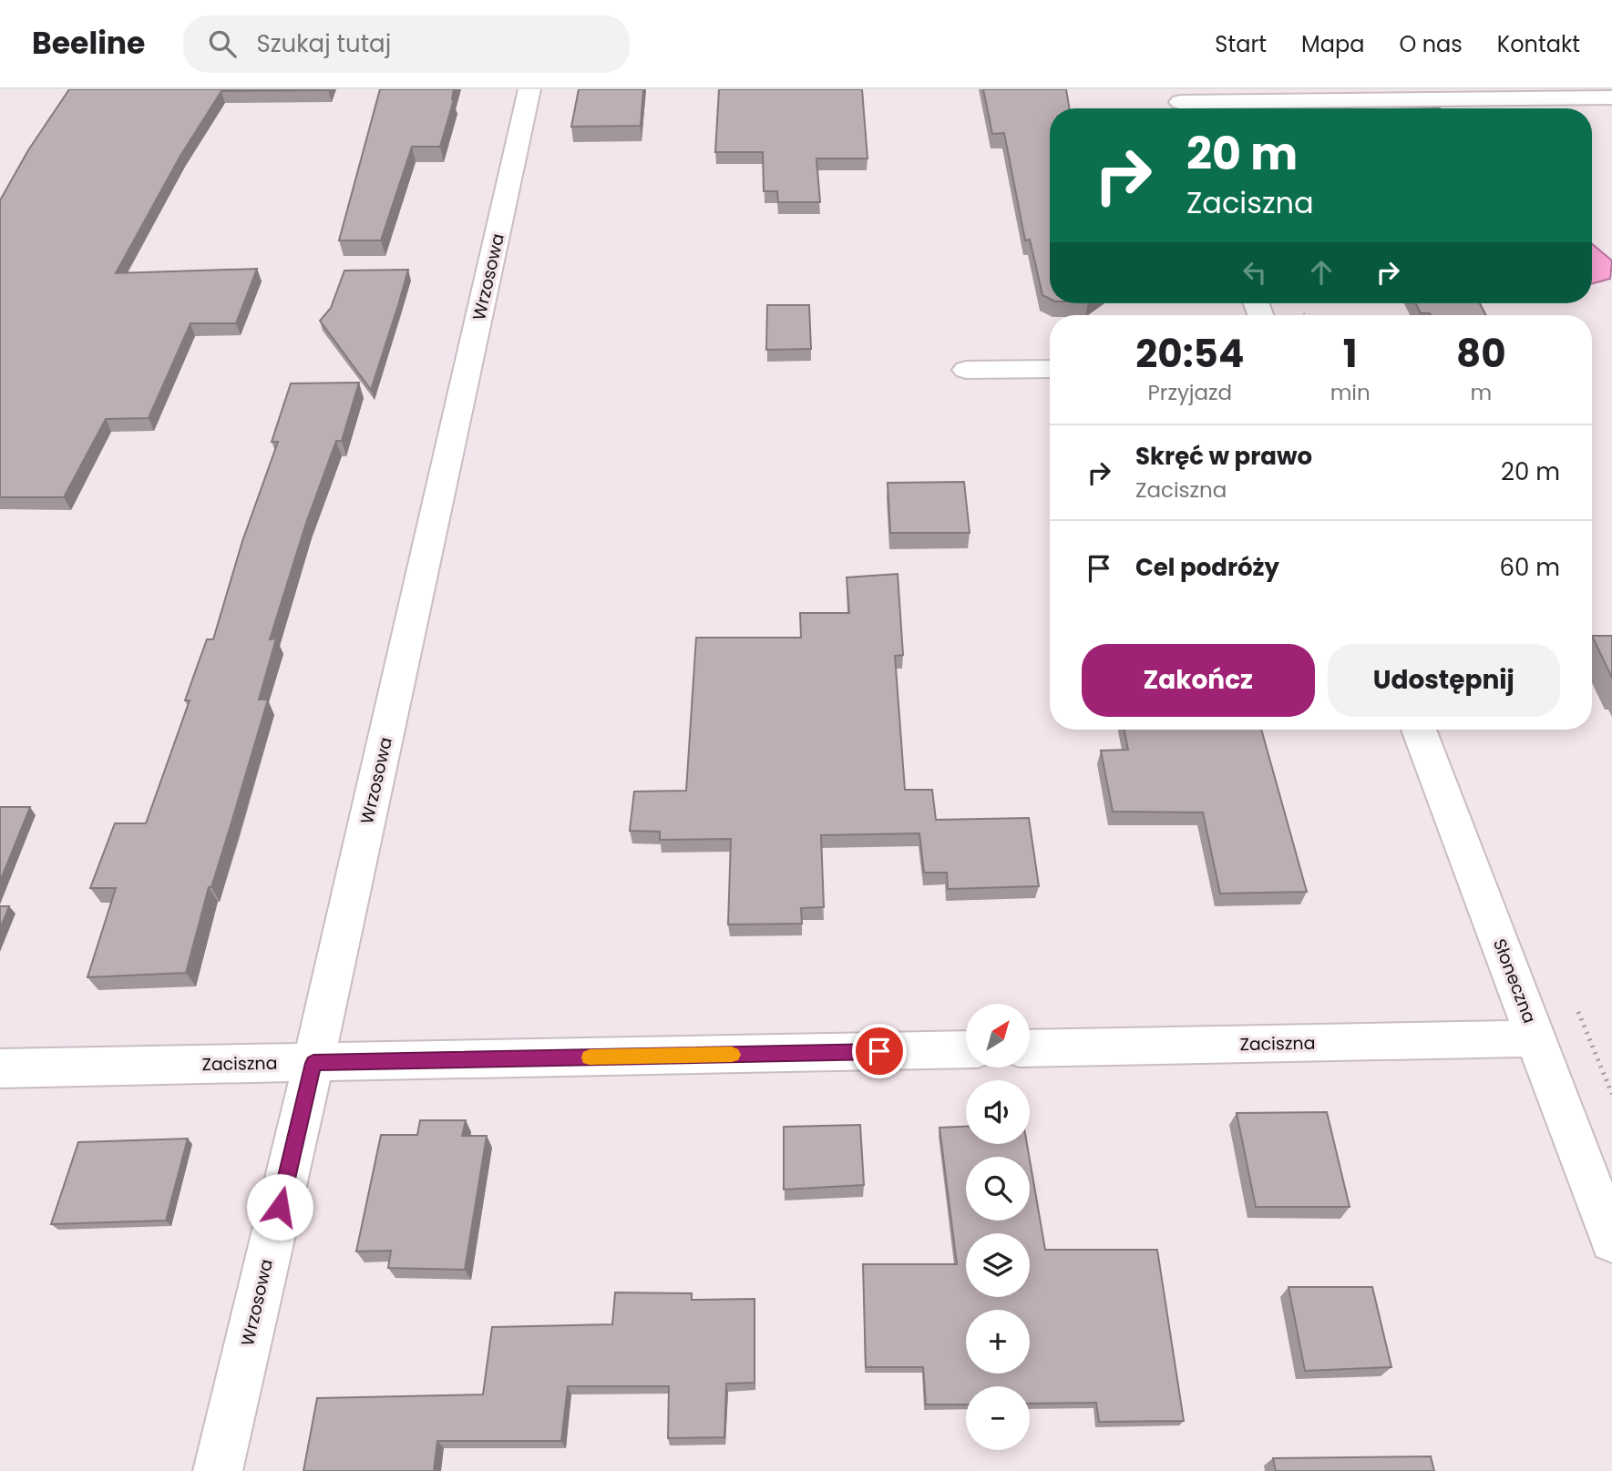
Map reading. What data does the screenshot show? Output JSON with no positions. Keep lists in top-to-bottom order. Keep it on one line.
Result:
{"streets":{"street":["Wrzosowa","Słoneczna","Zaciszna"]},"crossings":[["Wrzosowa","Zaciszna"],["Słoneczna","Zaciszna"]],"north":"top right","page":{"header":"Beeline","search":"Szukaj tutaj","nav":["Start","Mapa","O nas","Kontakt"],"turn":["20 m","Zaciszna"],"eta":["20:54","Przyjazd","1","min","80","m"],"list":[{"name":"Skręć w prawo","note":"Zaciszna","value":"20 m"},{"name":"Cel podróży","value":"60 m"}],"buttons":["Zakończ","Udostępnij"],"map_buttons":["+","−"]}}
